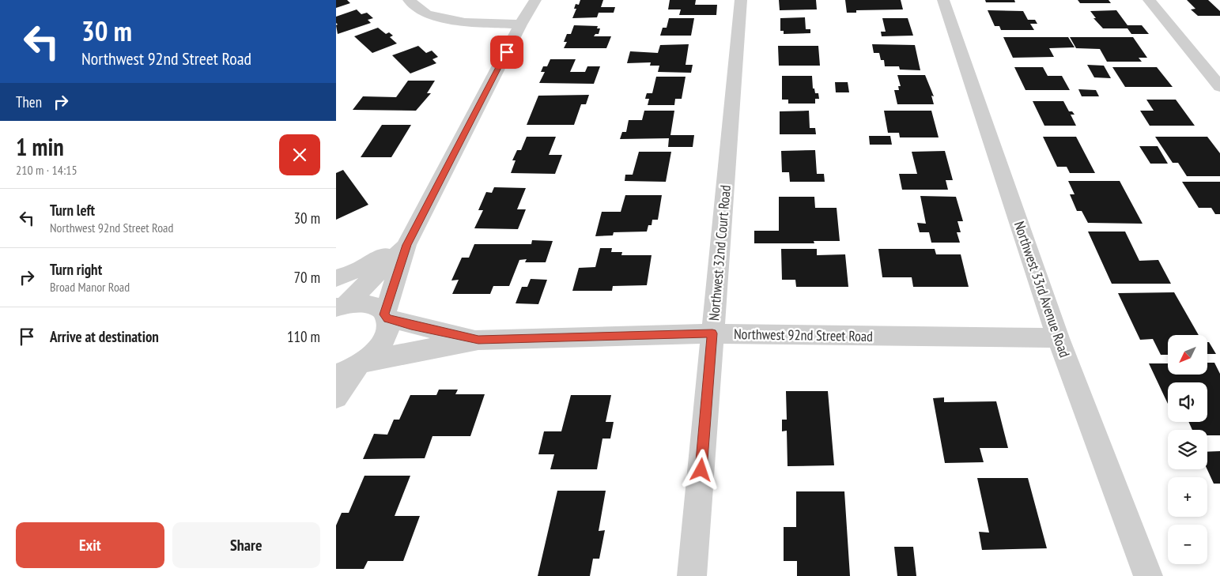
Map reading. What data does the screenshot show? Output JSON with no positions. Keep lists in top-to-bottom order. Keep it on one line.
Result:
{"streets":{"street":["Northwest 32nd Court Road","Northwest 33rd Avenue Road","Northwest 92nd Street Road"]},"crossings":[["Northwest 32nd Court Road","Northwest 92nd Street Road"],["Northwest 33rd Avenue Road","Northwest 92nd Street Road"]],"north":"bottom left","page":{"turn":["30 m","Northwest 92nd Street Road"],"then":"Then","heading":["1 min","210 m · 14:15"],"list":[{"name":"Turn left","note":"Northwest 92nd Street Road","value":"30 m"},{"name":"Turn right","note":"Broad Manor Road","value":"70 m"},{"name":"Arrive at destination","value":"110 m"}],"map_buttons":["+","−"],"buttons":["Exit","Share"]}}
